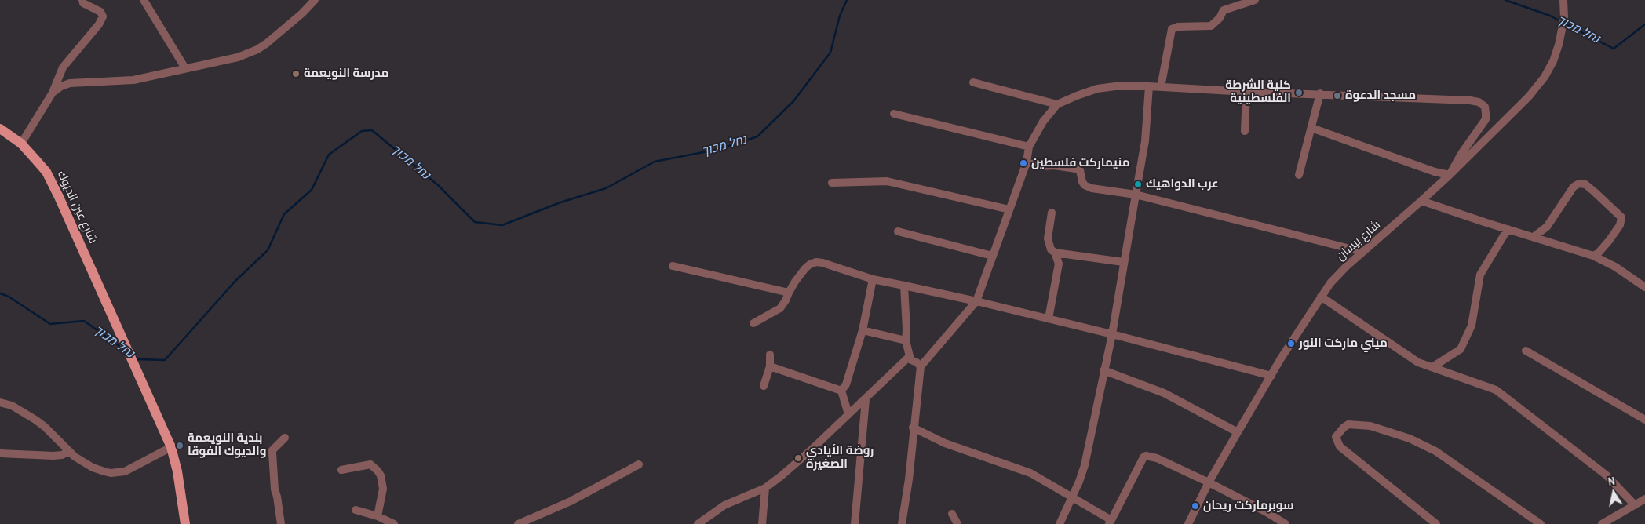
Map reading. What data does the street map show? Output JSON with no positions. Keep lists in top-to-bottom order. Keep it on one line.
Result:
{"streets":{"main road":["شارع عين الديوك"],"street":["شارع بيسان"]},"water":["נחל מכוך"],"places":["مدرسة النويعمة","كلية الشرطة الفلسطينية","مسجد الدعوة","منيماركت فلسطين","عرب الدواهيك","ميني ماركت النور","بلدية النويعمة والديوك الفوقا","روضة الأيادي الصغيرة","سوبرماركت ريحان"],"north":"top"}
